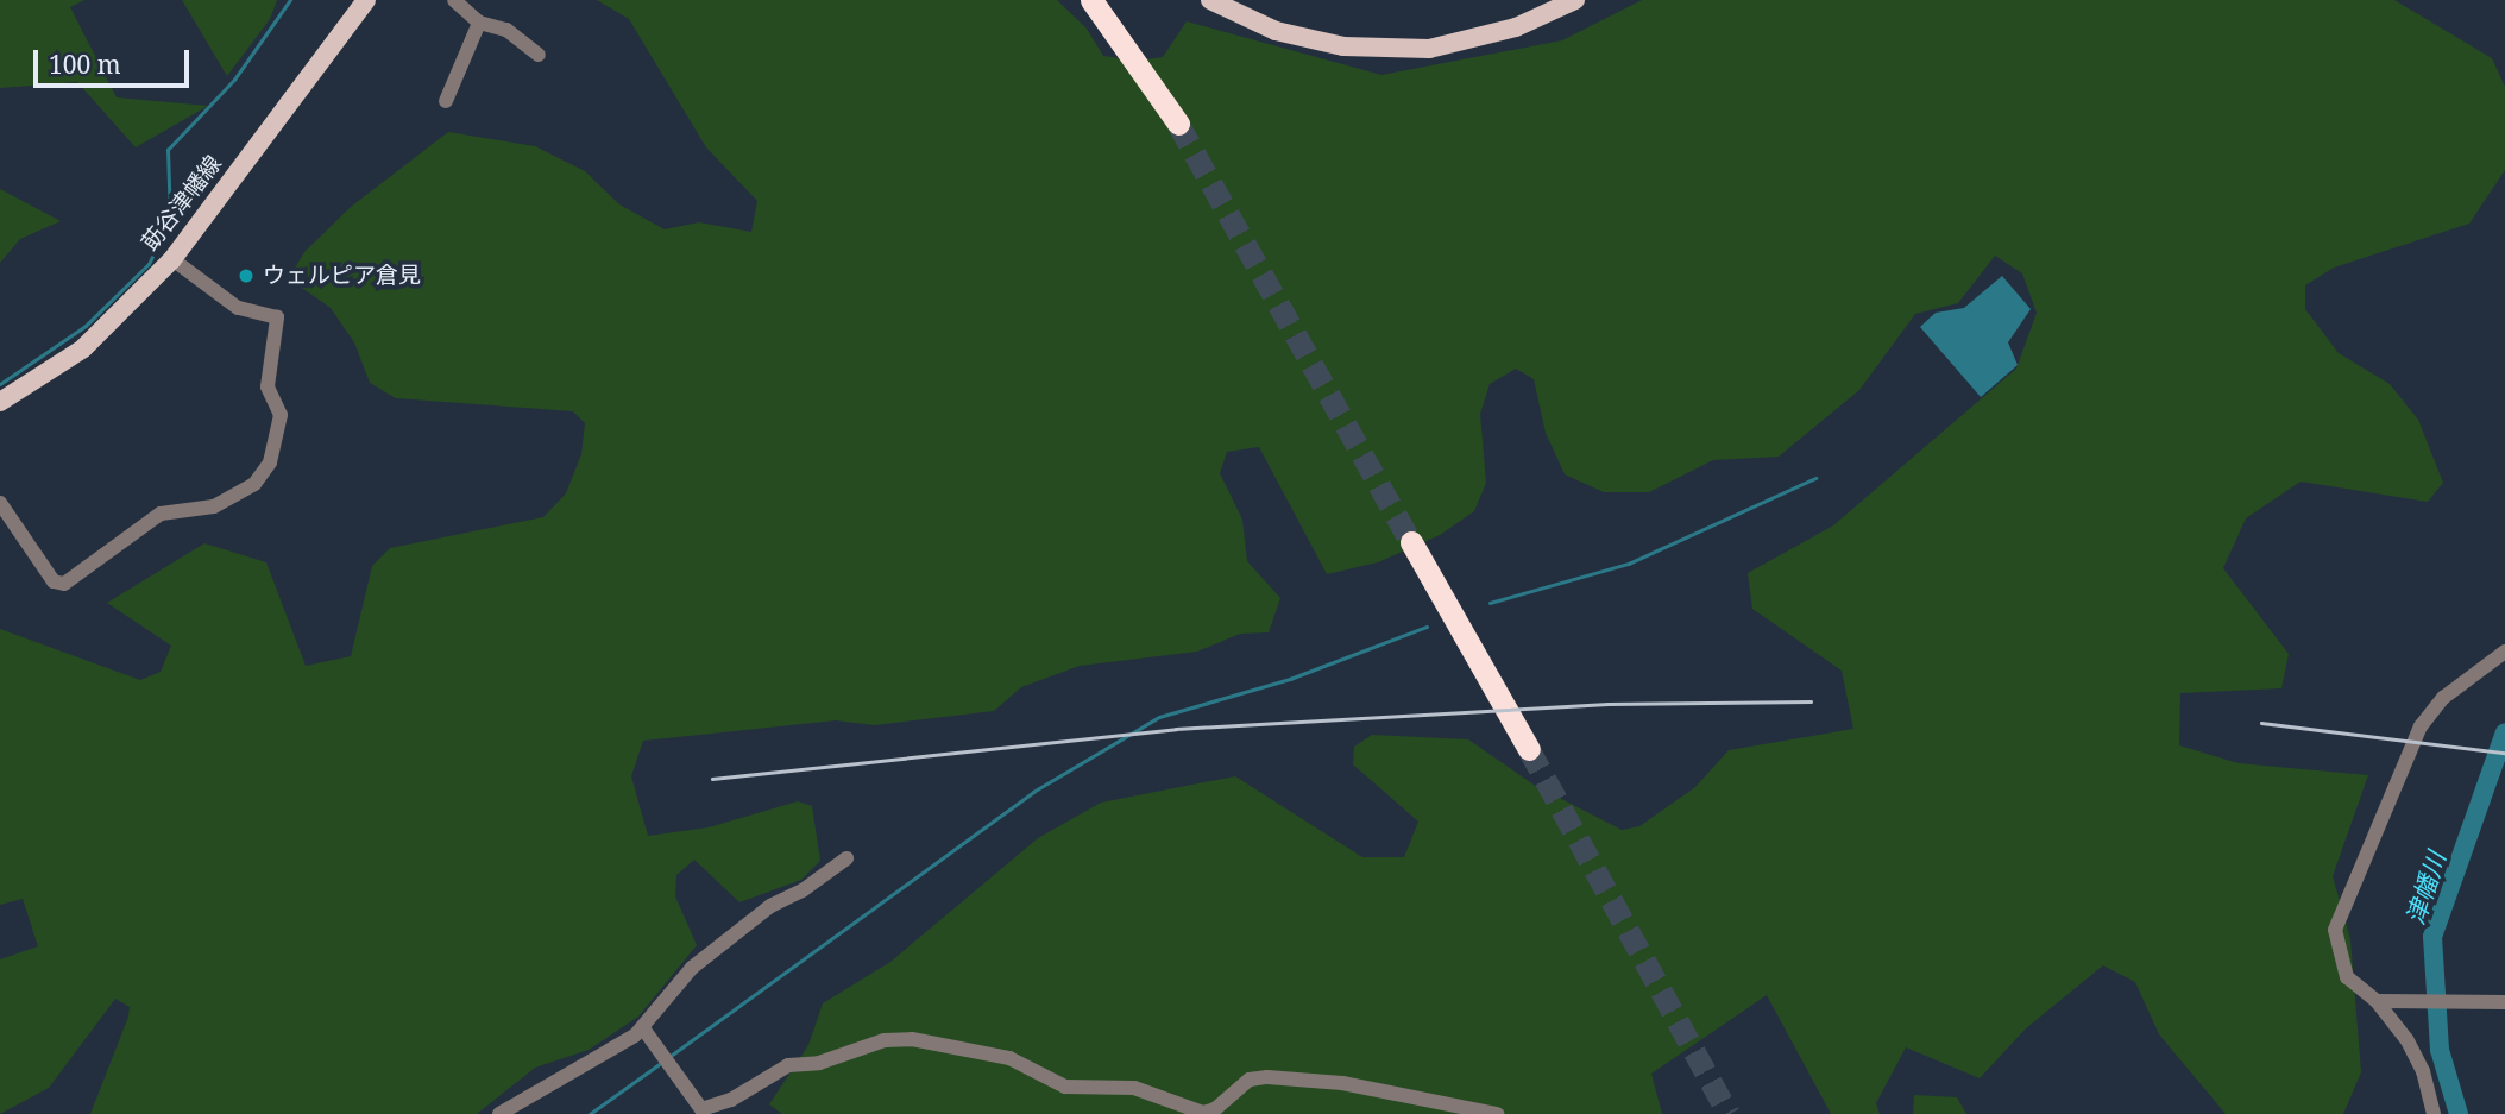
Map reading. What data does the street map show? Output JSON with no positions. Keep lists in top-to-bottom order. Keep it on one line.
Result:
{"streets":{"main road":["莇谷津幡線"]},"water":["津幡川"],"places":["ウェルピア倉見"],"scale_bar":"100 m"}
